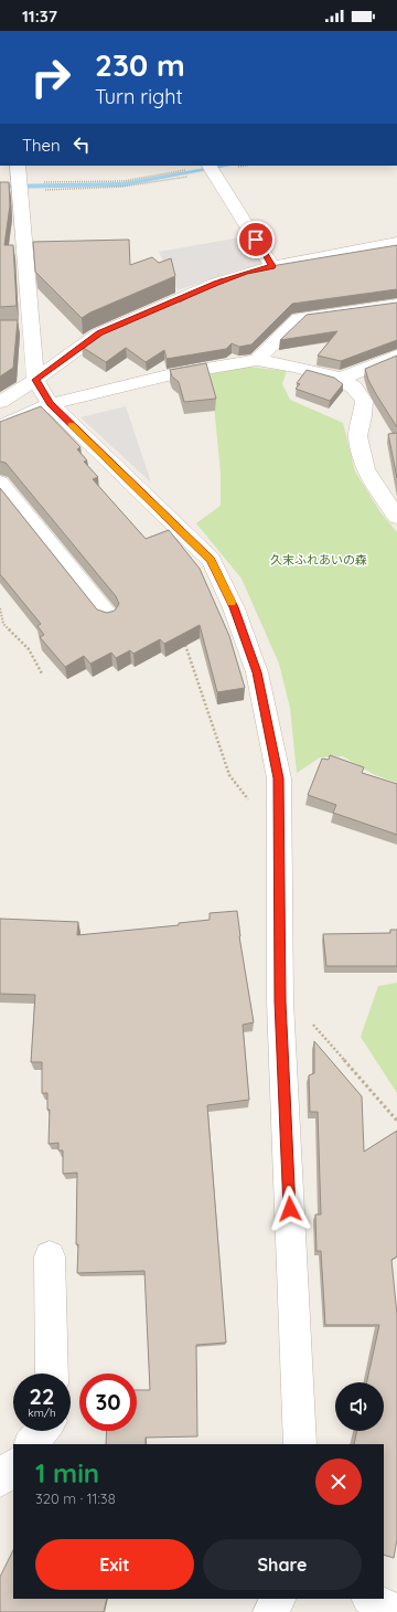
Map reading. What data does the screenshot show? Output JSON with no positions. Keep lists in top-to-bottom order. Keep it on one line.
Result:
{"parks":["久末ふれあいの森"],"page":{"status":"11:37","turn":["230 m","Turn right"],"then":"Then","speed":"22 km/h","limit":"30","heading":["1 min","320 m · 11:38"],"buttons":["Exit","Share"]}}
